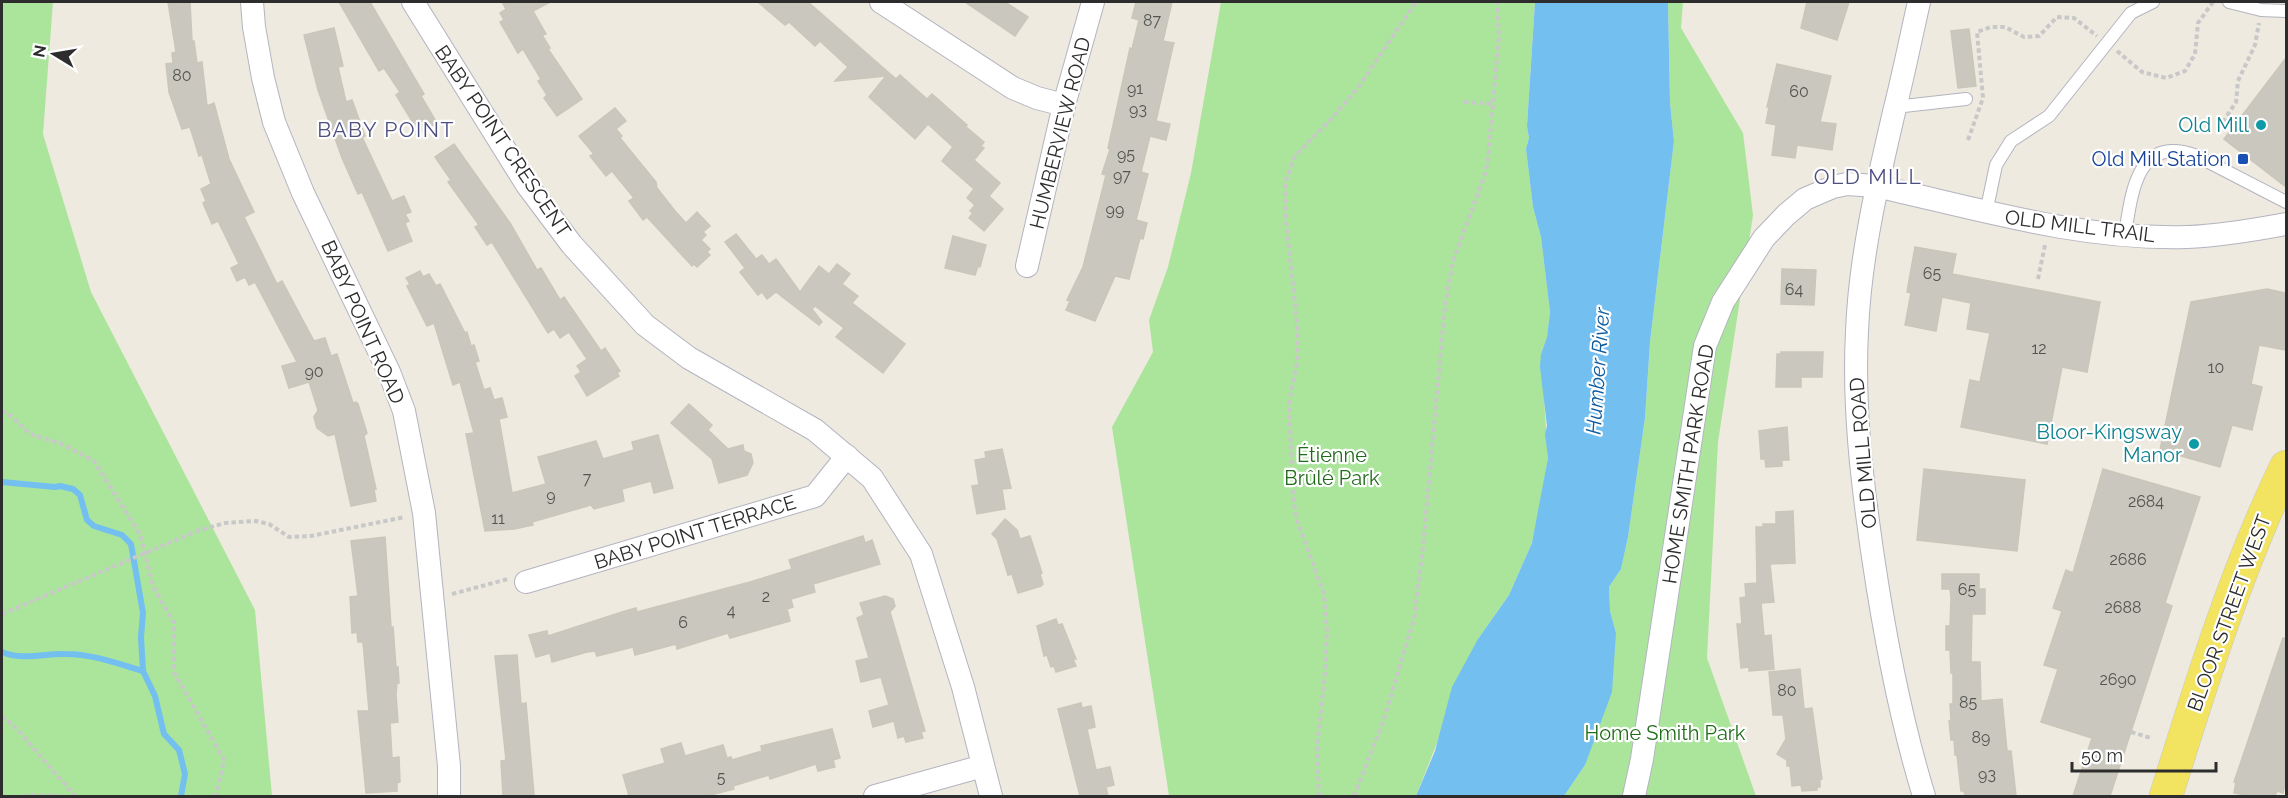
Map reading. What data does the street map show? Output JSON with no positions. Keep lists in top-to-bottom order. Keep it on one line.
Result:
{"streets":{"main road":["BLOOR STREET WEST"],"street":["HUMBERVIEW ROAD","BABY POINT CRESCENT","OLD MILL TRAIL","BABY POINT ROAD","OLD MILL ROAD","HOME SMITH PARK ROAD","BABY POINT TERRACE"]},"crossings":[["BABY POINT CRESCENT","BABY POINT TERRACE"],["OLD MILL TRAIL","OLD MILL ROAD"],["OLD MILL TRAIL","HOME SMITH PARK ROAD"],["OLD MILL ROAD","HOME SMITH PARK ROAD"]],"districts":["BABY POINT","OLD MILL"],"water":["Humber River"],"parks":["Étienne Brûlé Park","Home Smith Park"],"places":{"other":["Old Mill","Bloor-Kingsway Manor"],"transit":["Old Mill Station"]},"house_numbers":["87","80","91","60","93","95","97","99","65","64","12","10","90","7","9","2684","11","2686","65","2","2688","4","6","2690","80","85","89","93","5"],"scale_bar":"50 m","north":"left"}
